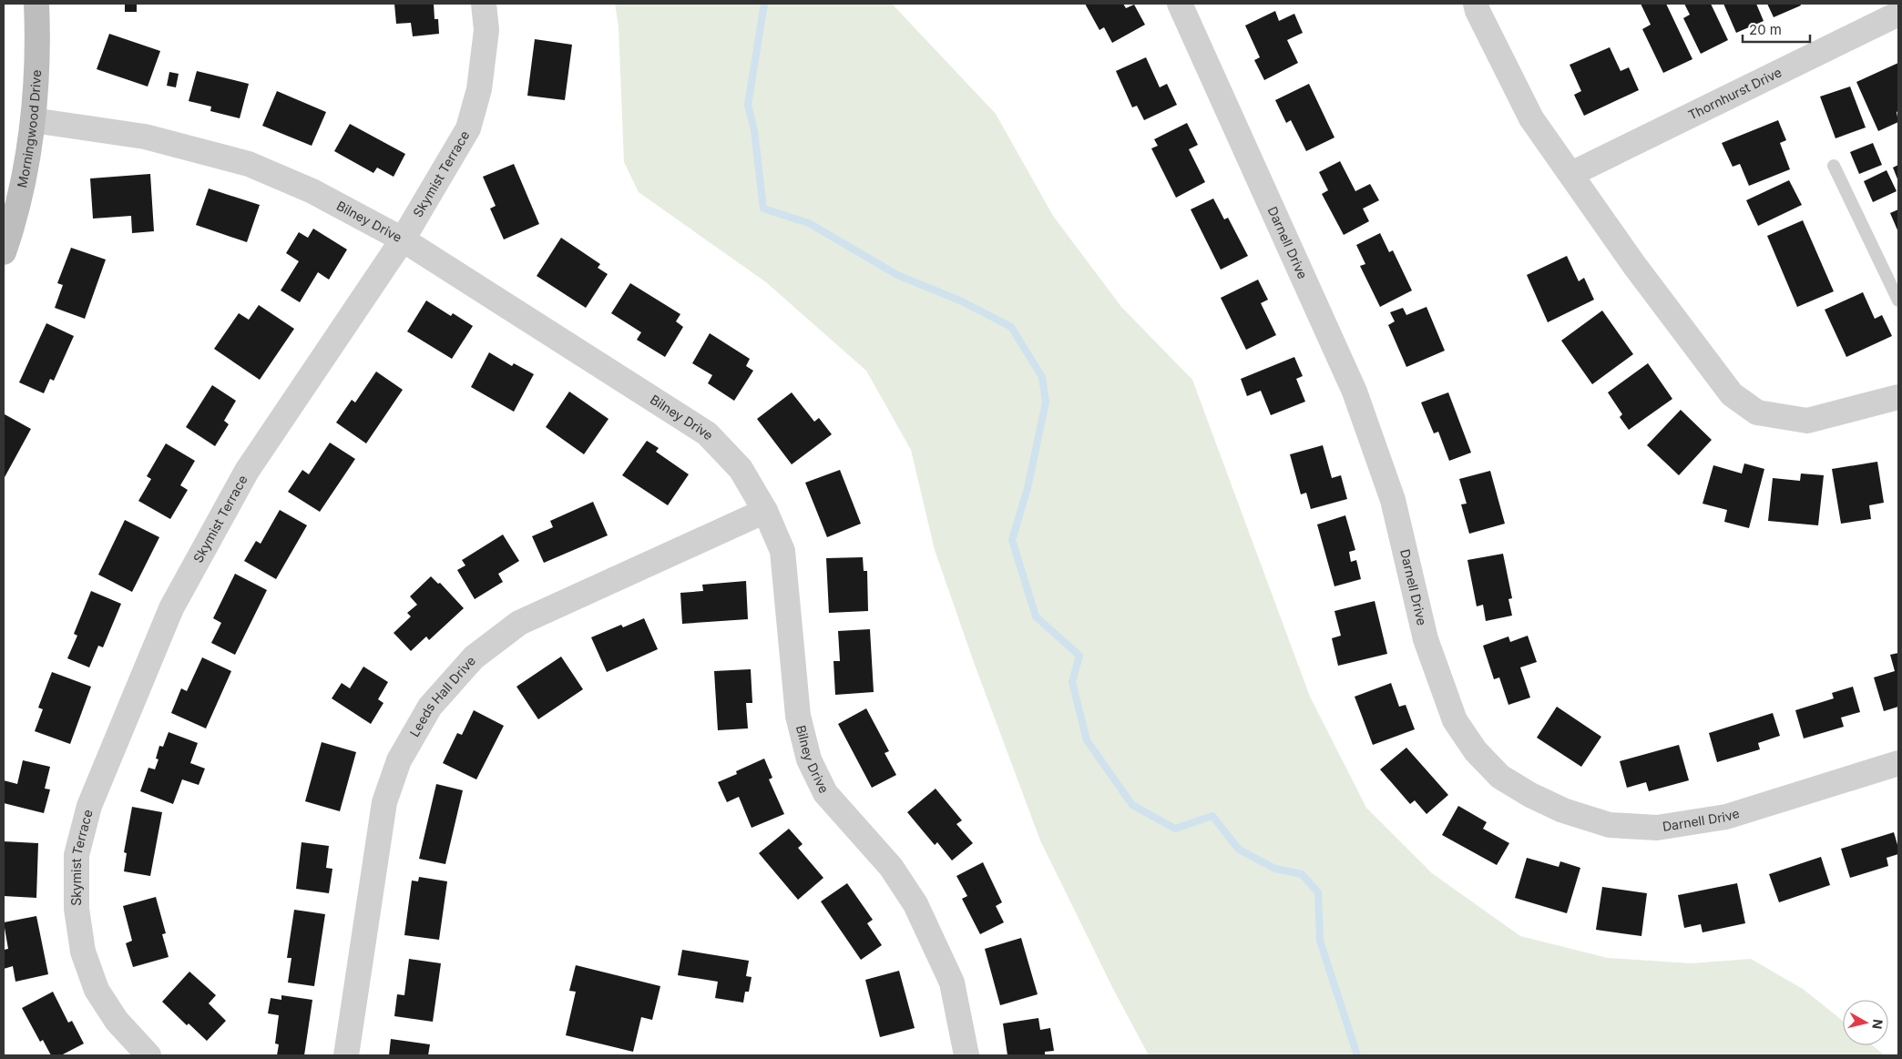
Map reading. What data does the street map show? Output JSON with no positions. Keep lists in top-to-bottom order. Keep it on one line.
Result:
{"streets":{"street":["Thornhurst Drive","Morningwood Drive","Skymist Terrace","Bilney Drive","Darnell Drive","Leeds Hall Drive"]},"crossings":[["Morningwood Drive","Bilney Drive"],["Skymist Terrace","Bilney Drive"],["Bilney Drive","Leeds Hall Drive"]],"scale_bar":"20 m","north":"right"}
